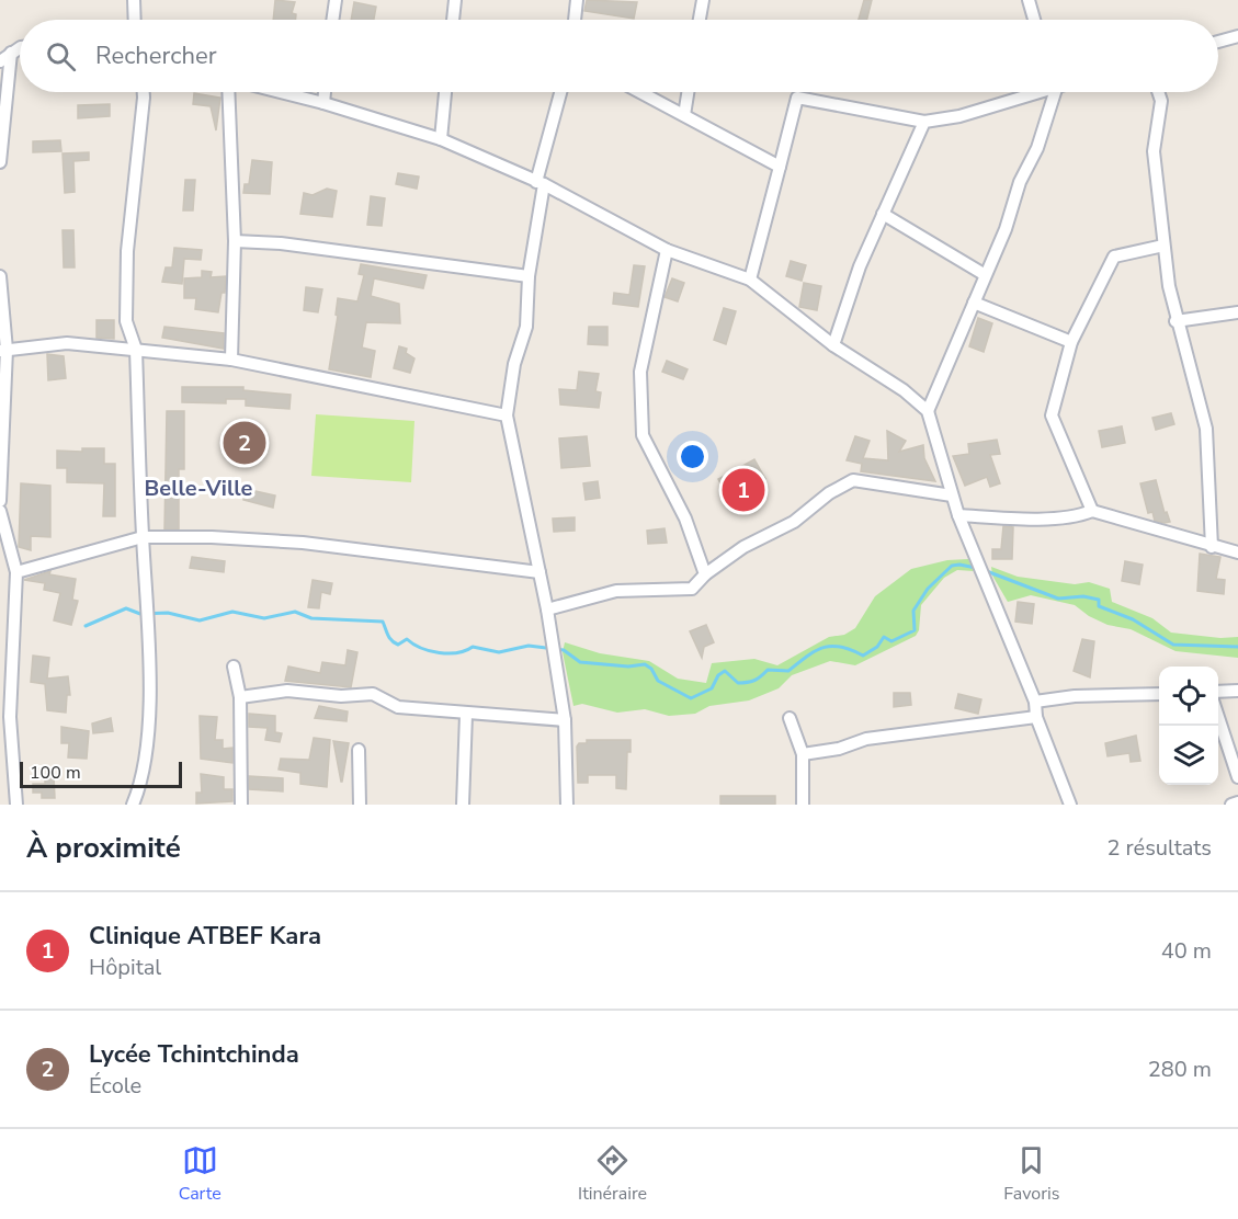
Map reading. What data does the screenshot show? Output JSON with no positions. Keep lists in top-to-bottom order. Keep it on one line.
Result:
{"districts":["Belle-Ville"],"scale_bar":"100 m","page":{"search":"Rechercher","pins":["2","1"],"scale":"100 m","heading":["À proximité","2 résultats"],"list":[{"mark":"1","name":"Clinique ATBEF Kara","note":"Hôpital","value":"40 m"},{"mark":"2","name":"Lycée Tchintchinda","note":"École","value":"280 m"}],"nav":["Carte","Itinéraire","Favoris"]}}
